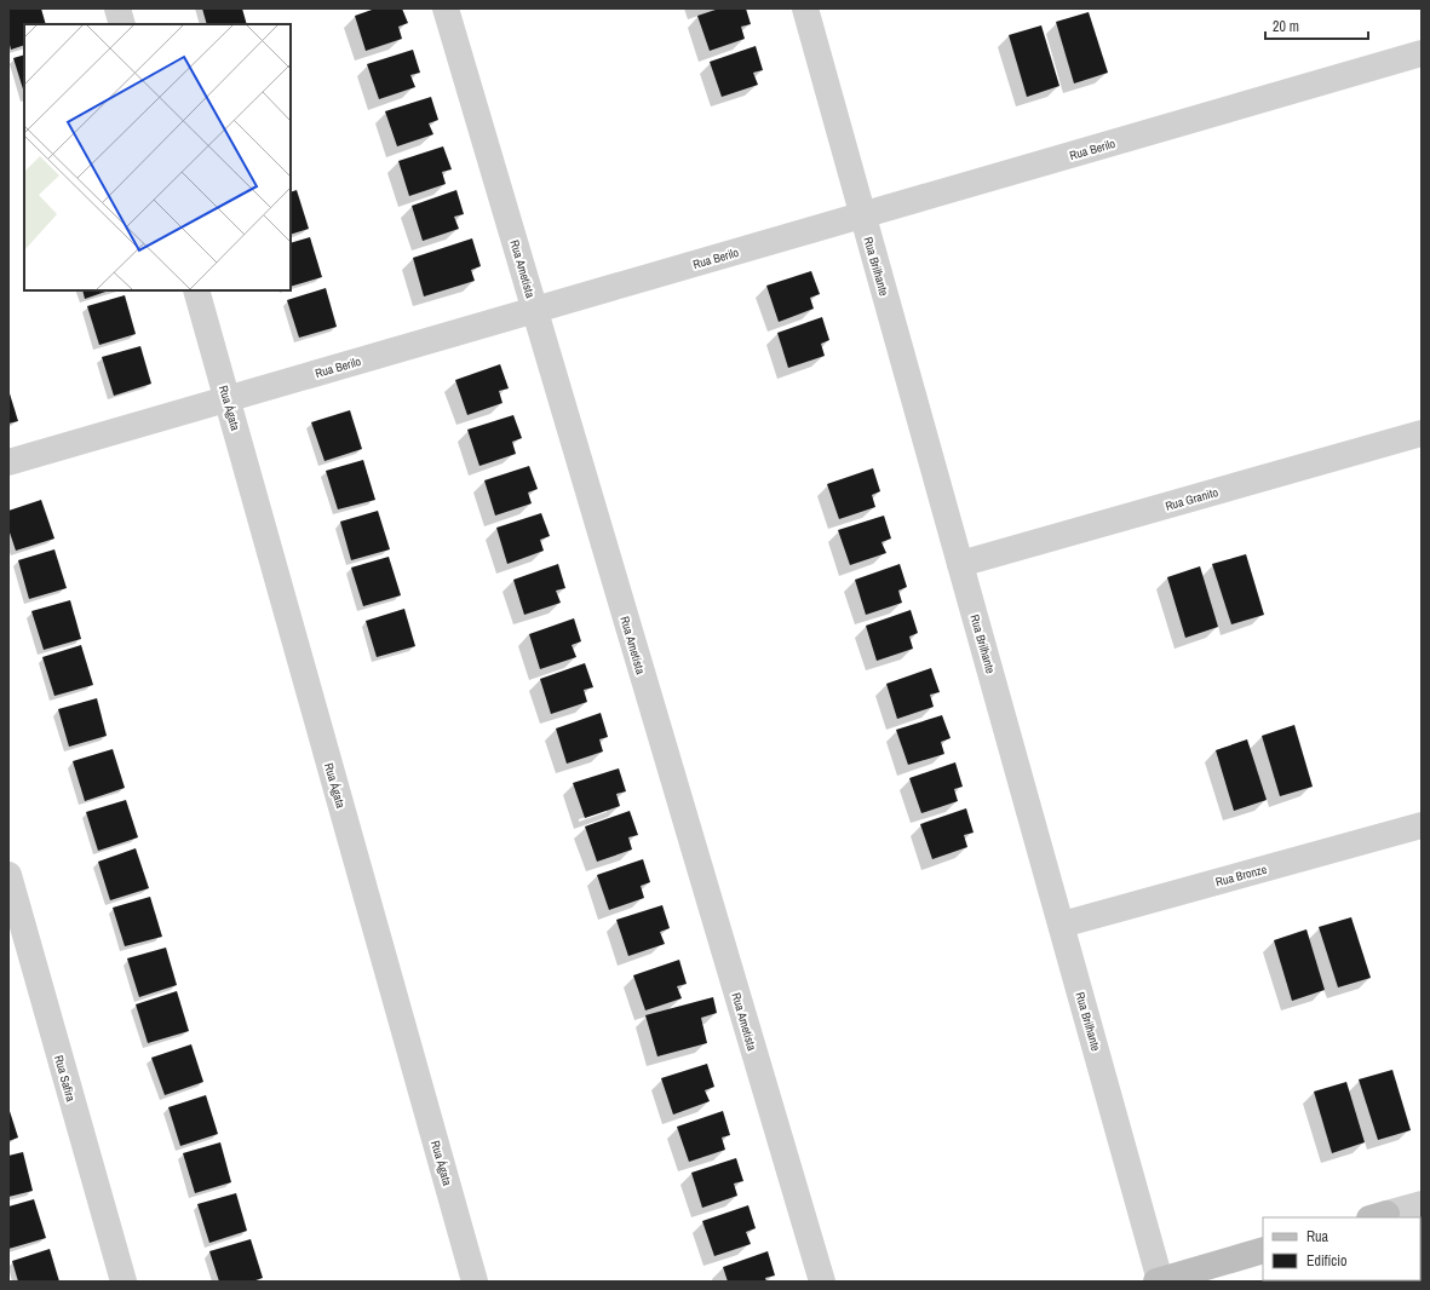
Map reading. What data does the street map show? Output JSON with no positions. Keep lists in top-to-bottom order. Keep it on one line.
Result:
{"streets":{"street":["Rua Berilo","Rua Brilhante","Rua Ametista","Rua Ágata","Rua Granito","Rua Bronze","Rua Safira"]},"crossings":[["Rua Berilo","Rua Brilhante"],["Rua Berilo","Rua Ametista"],["Rua Berilo","Rua Ágata"],["Rua Brilhante","Rua Granito"],["Rua Brilhante","Rua Bronze"]],"legend":["Rua","Edifício"],"scale_bar":"20 m"}
